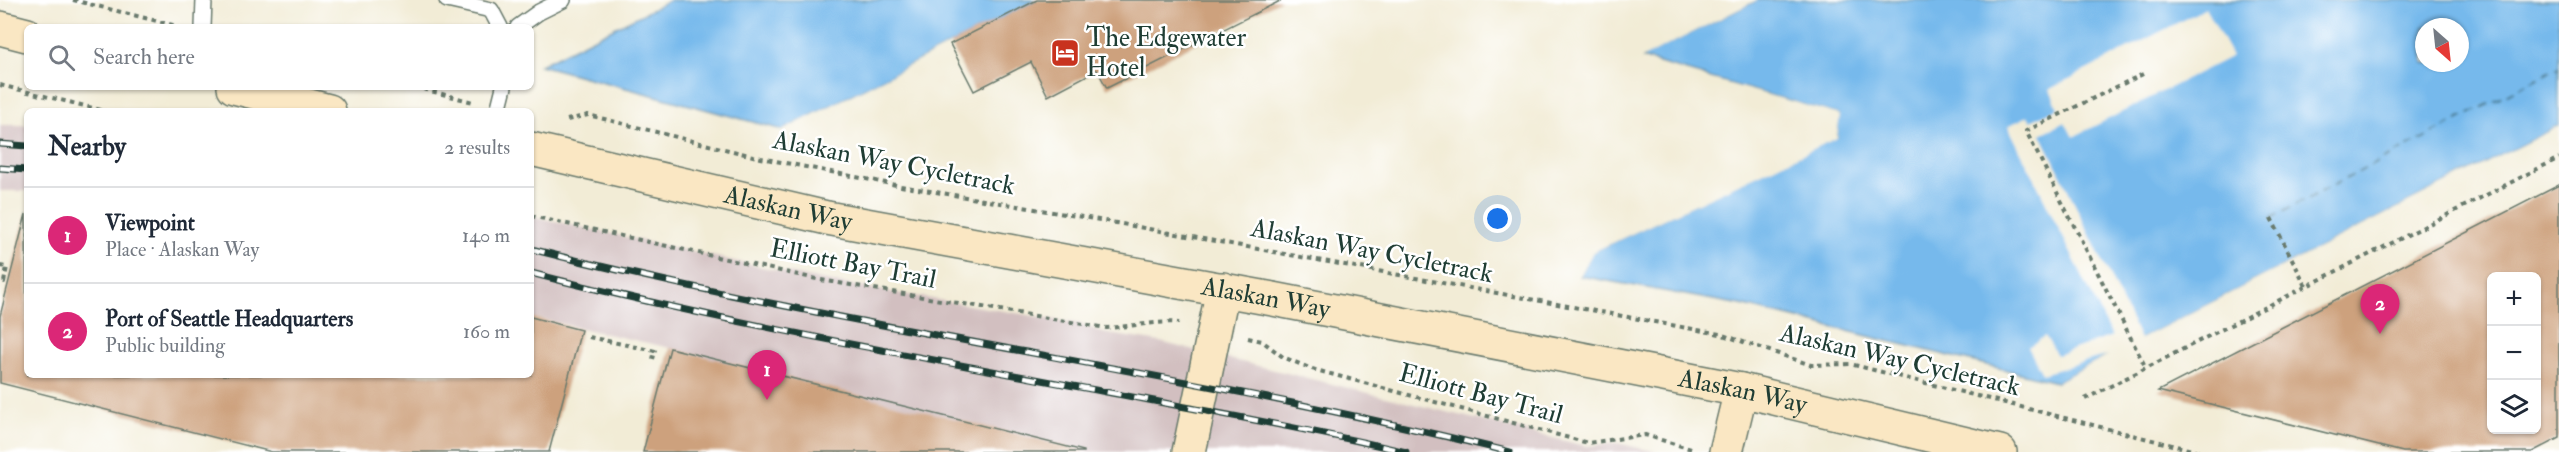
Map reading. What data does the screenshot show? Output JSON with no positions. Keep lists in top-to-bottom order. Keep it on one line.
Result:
{"streets":{"main road":["Alaskan Way"],"path":["Alaskan Way Cycletrack","Elliott Bay Trail"]},"places":{"hotel":["The Edgewater Hotel"]},"north":"bottom right","page":{"search":"Search here","heading":["Nearby","2 results"],"list":[{"mark":"1","name":"Viewpoint","note":"Place · Alaskan Way","value":"140 m"},{"mark":"2","name":"Port of Seattle Headquarters","note":"Public building","value":"160 m"}],"map_buttons":["+","−"],"pins":["2","1"]}}
